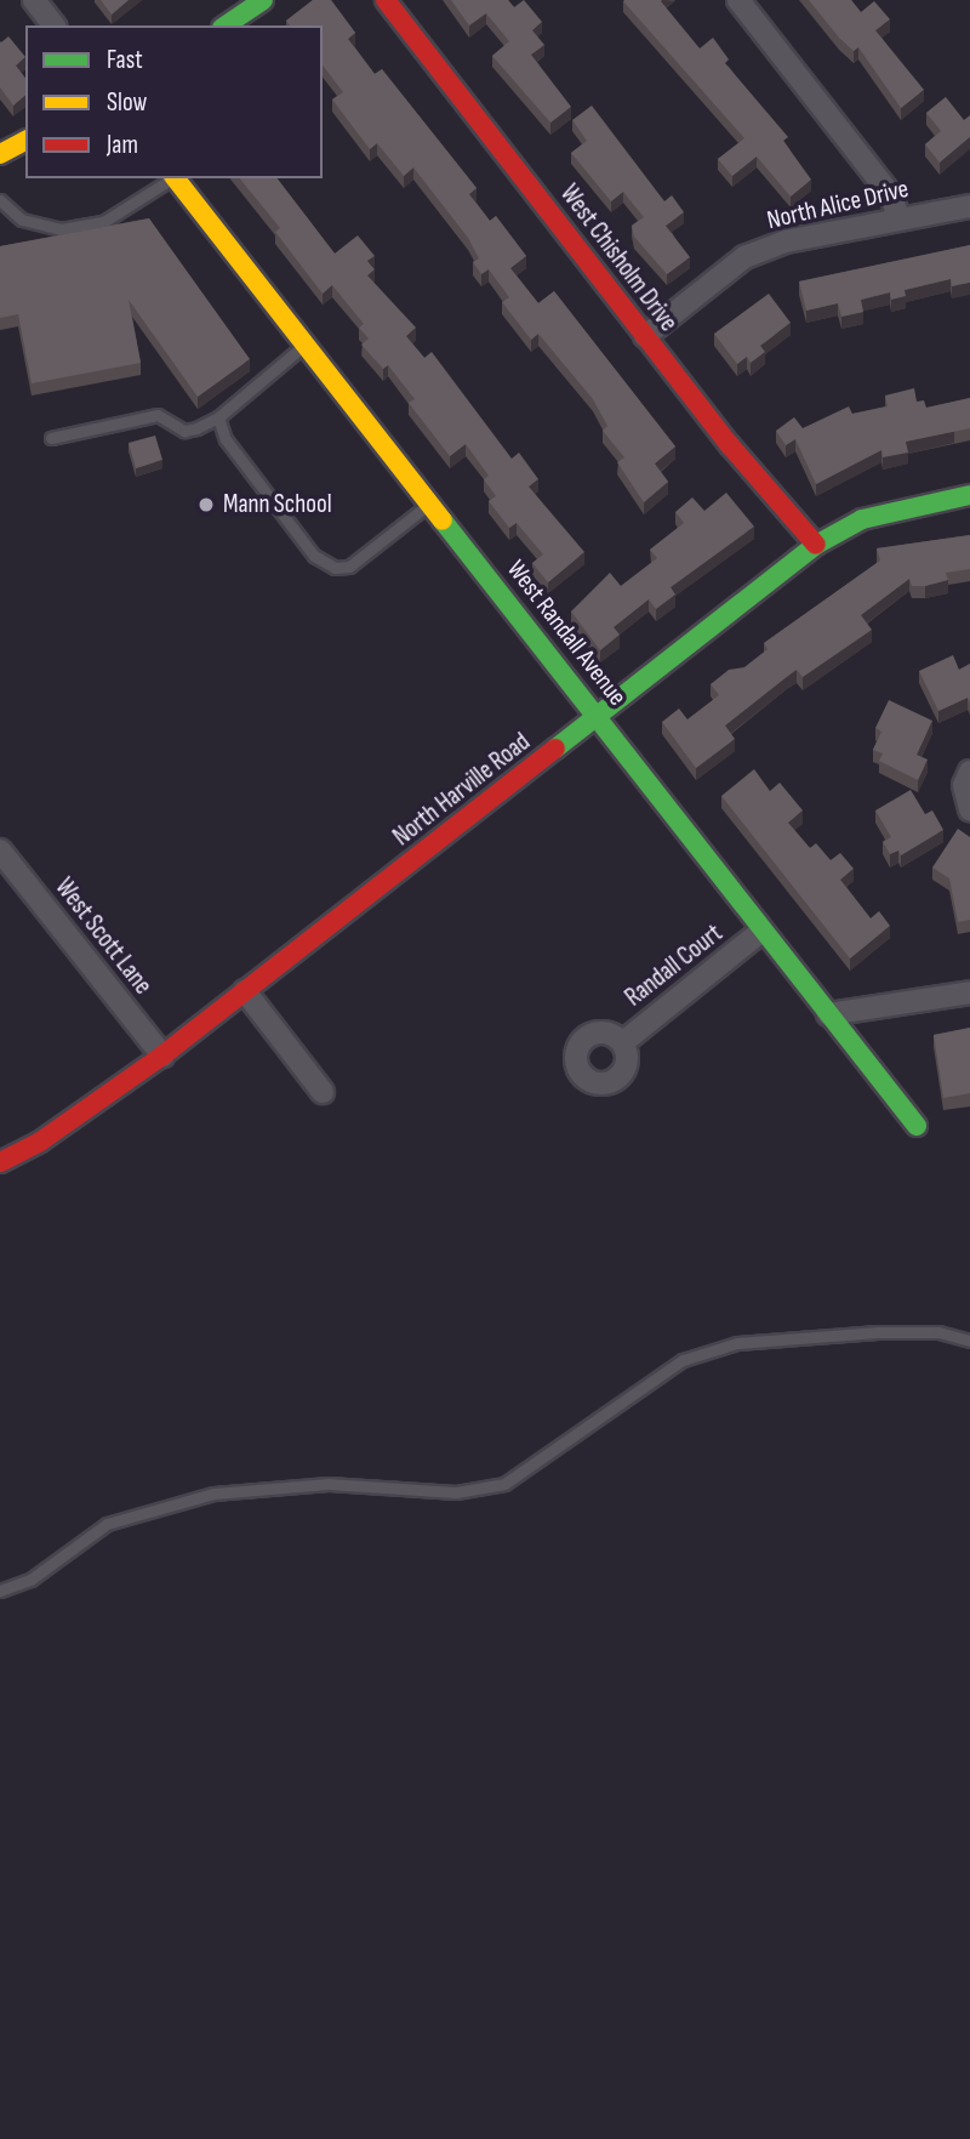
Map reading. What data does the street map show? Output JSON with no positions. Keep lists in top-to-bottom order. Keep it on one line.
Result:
{"streets":{"street":["North Alice Drive","West Chisholm Drive","West Randall Avenue","North Harville Road","West Scott Lane","Randall Court"]},"crossings":[["North Alice Drive","West Chisholm Drive"],["West Chisholm Drive","North Harville Road"],["West Randall Avenue","North Harville Road"],["West Randall Avenue","Randall Court"],["North Harville Road","West Scott Lane"]],"places":["Mann School"],"legend":["Fast","Slow","Jam"]}
